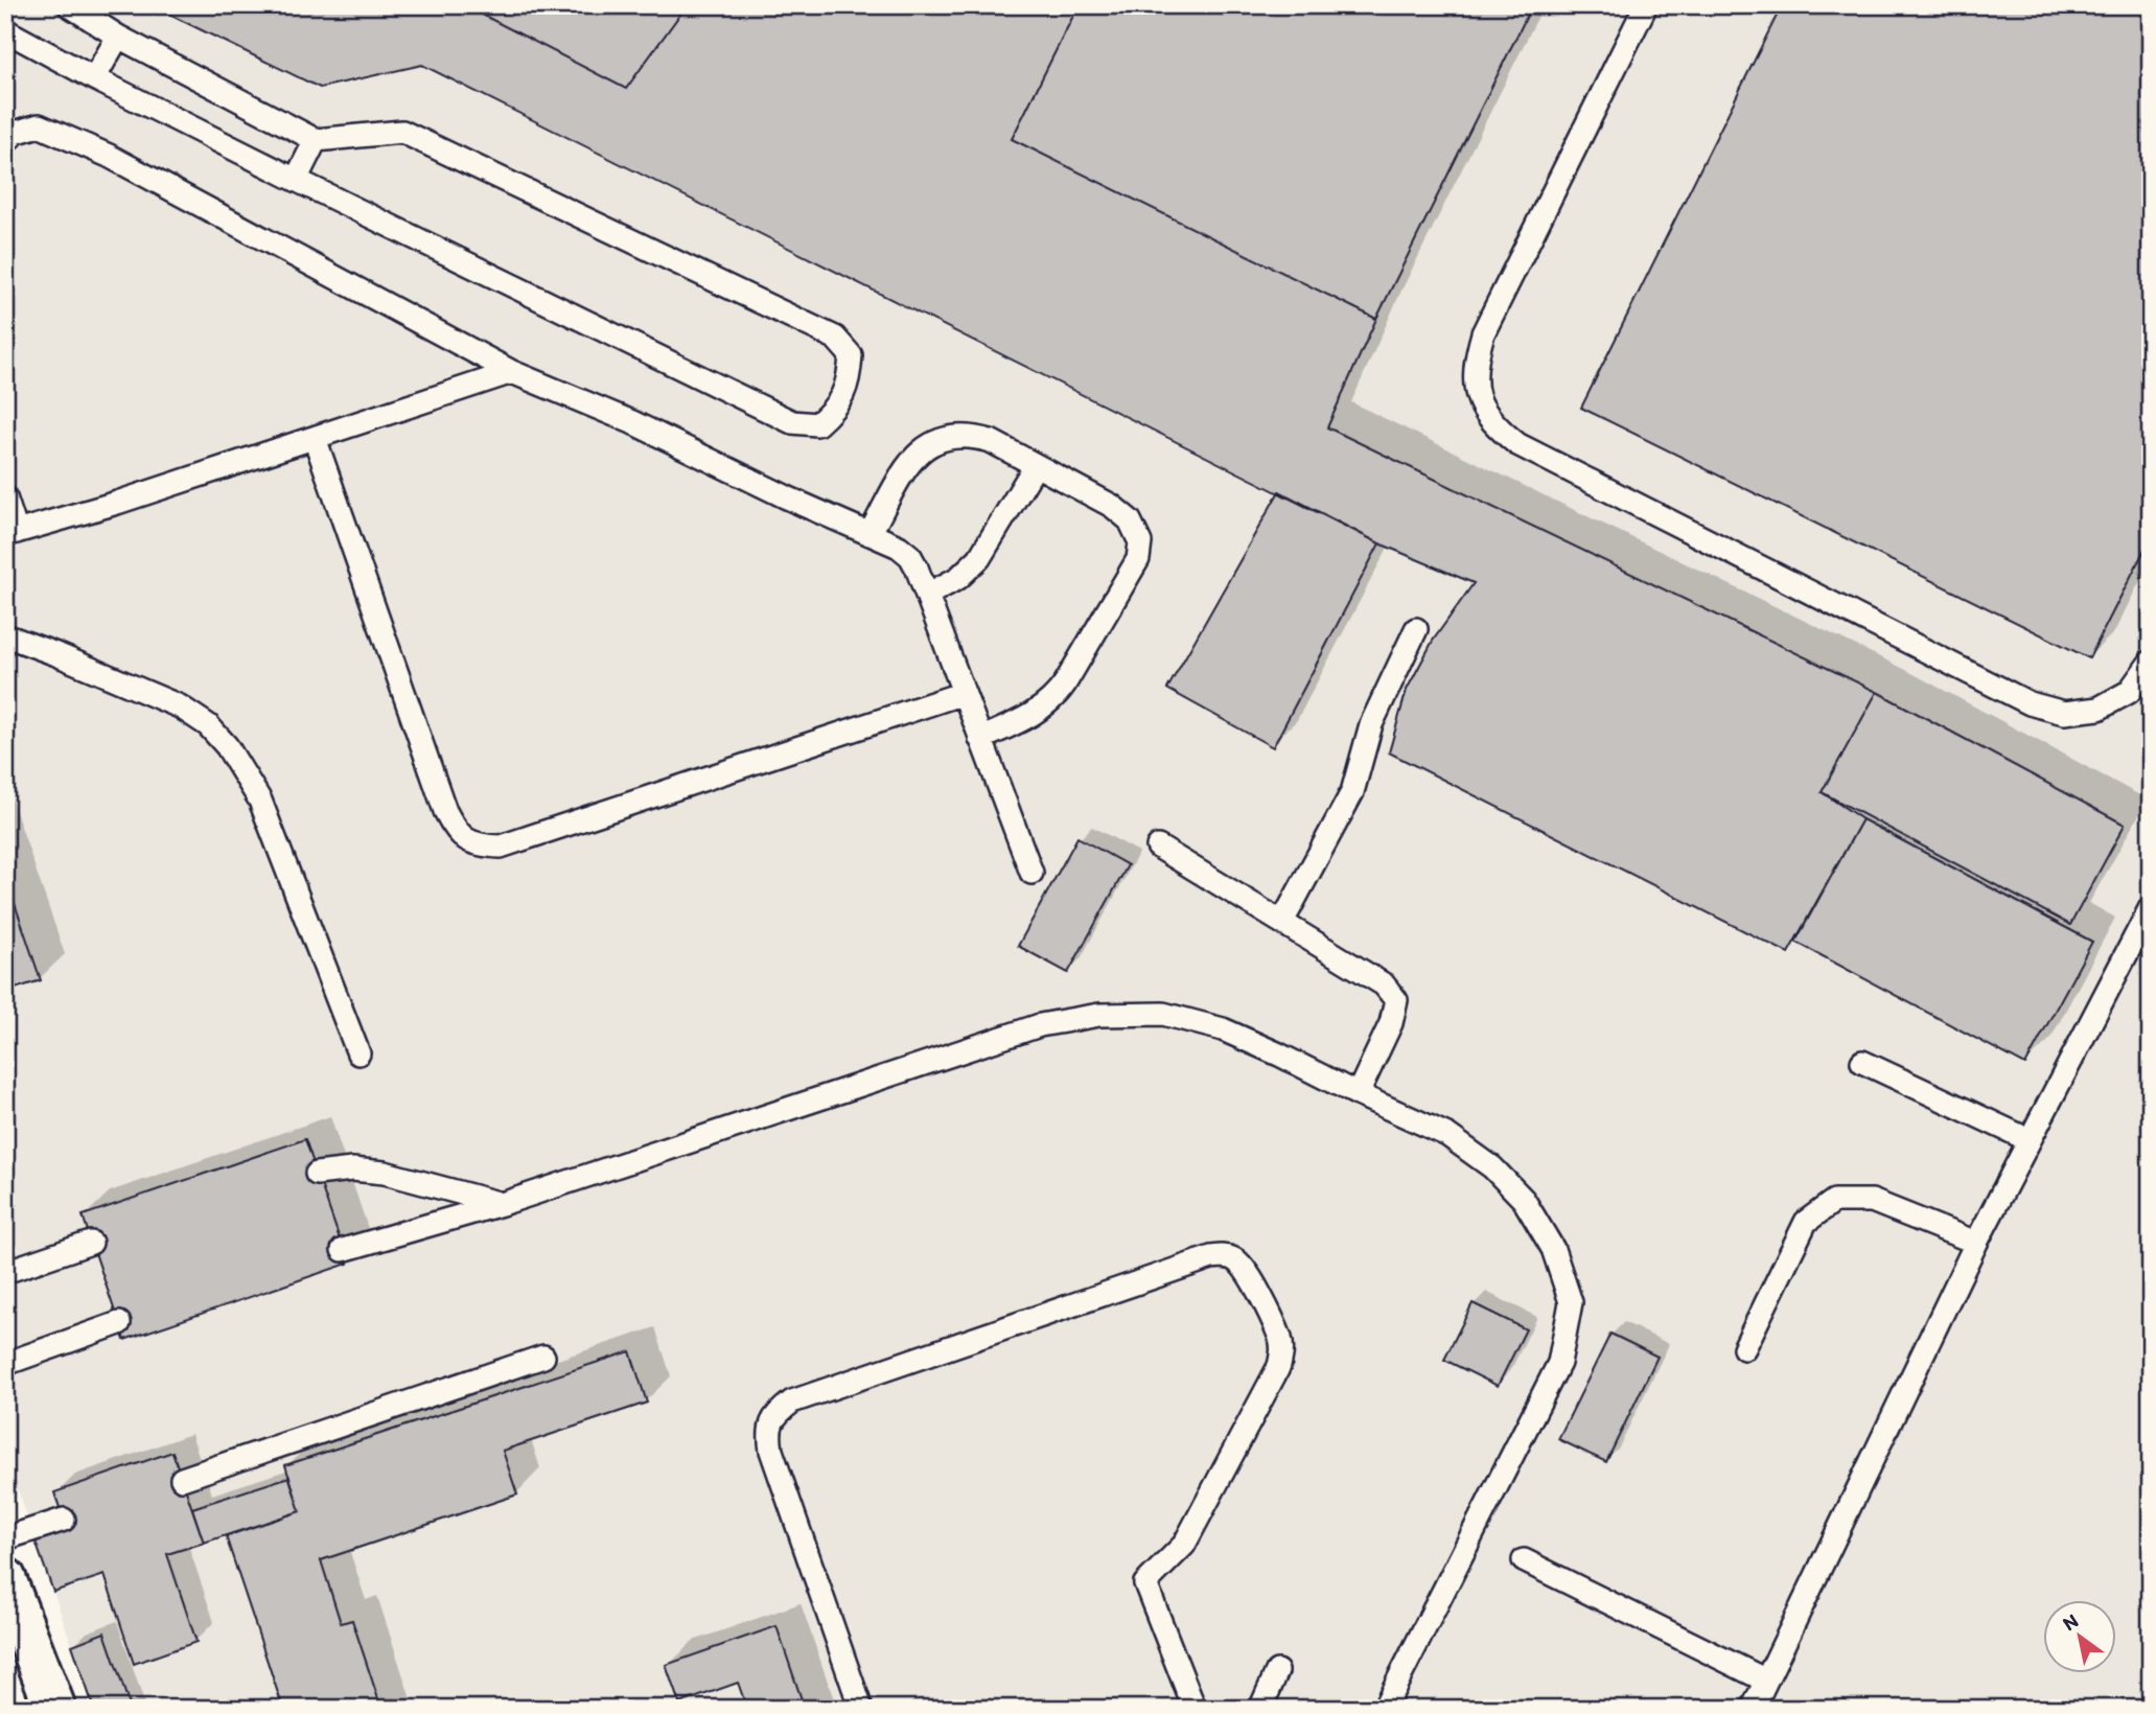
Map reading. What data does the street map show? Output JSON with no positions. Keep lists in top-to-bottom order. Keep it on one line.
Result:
{"north":"top left"}
